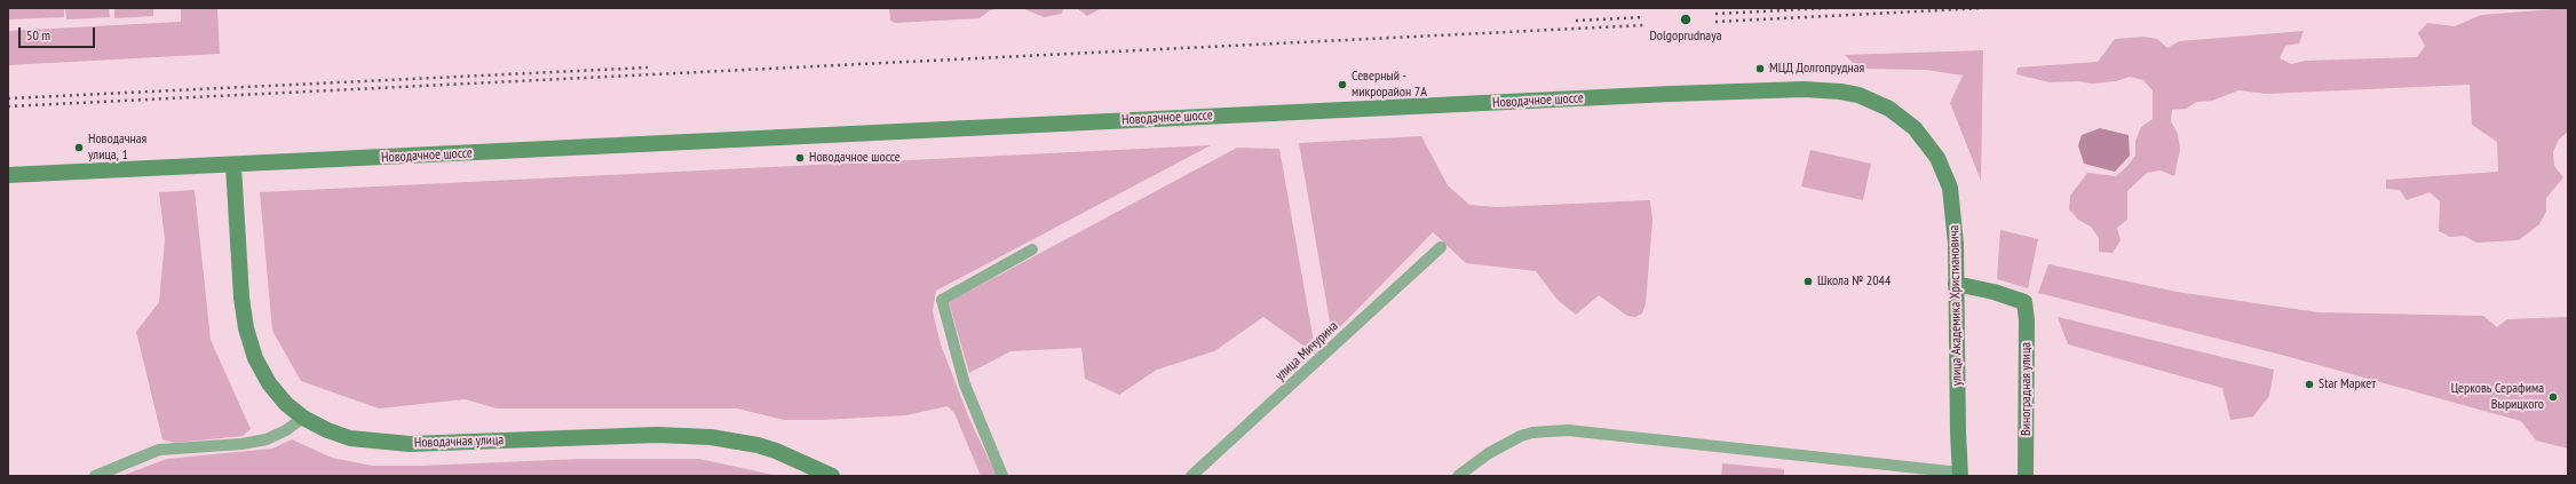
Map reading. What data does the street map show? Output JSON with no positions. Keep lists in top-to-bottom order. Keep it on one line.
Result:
{"streets":{"street":["Новодачное шоссе","улица Академика Христиановича","улица Мичурина","Виноградная улица","Новодачная улица"]},"crossings":[["Новодачное шоссе","улица Академика Христиановича"],["Новодачное шоссе","Новодачная улица"],["улица Академика Христиановича","Виноградная улица"]],"places":["Dolgoprudnaya","МЦД Долгопрудная","Северный - микрорайон 7А","Новодачная улица, 1","Новодачное шоссе","Школа № 2044","Star Маркет","Церковь Серафима Вырицкого"],"scale_bar":"50 m"}
